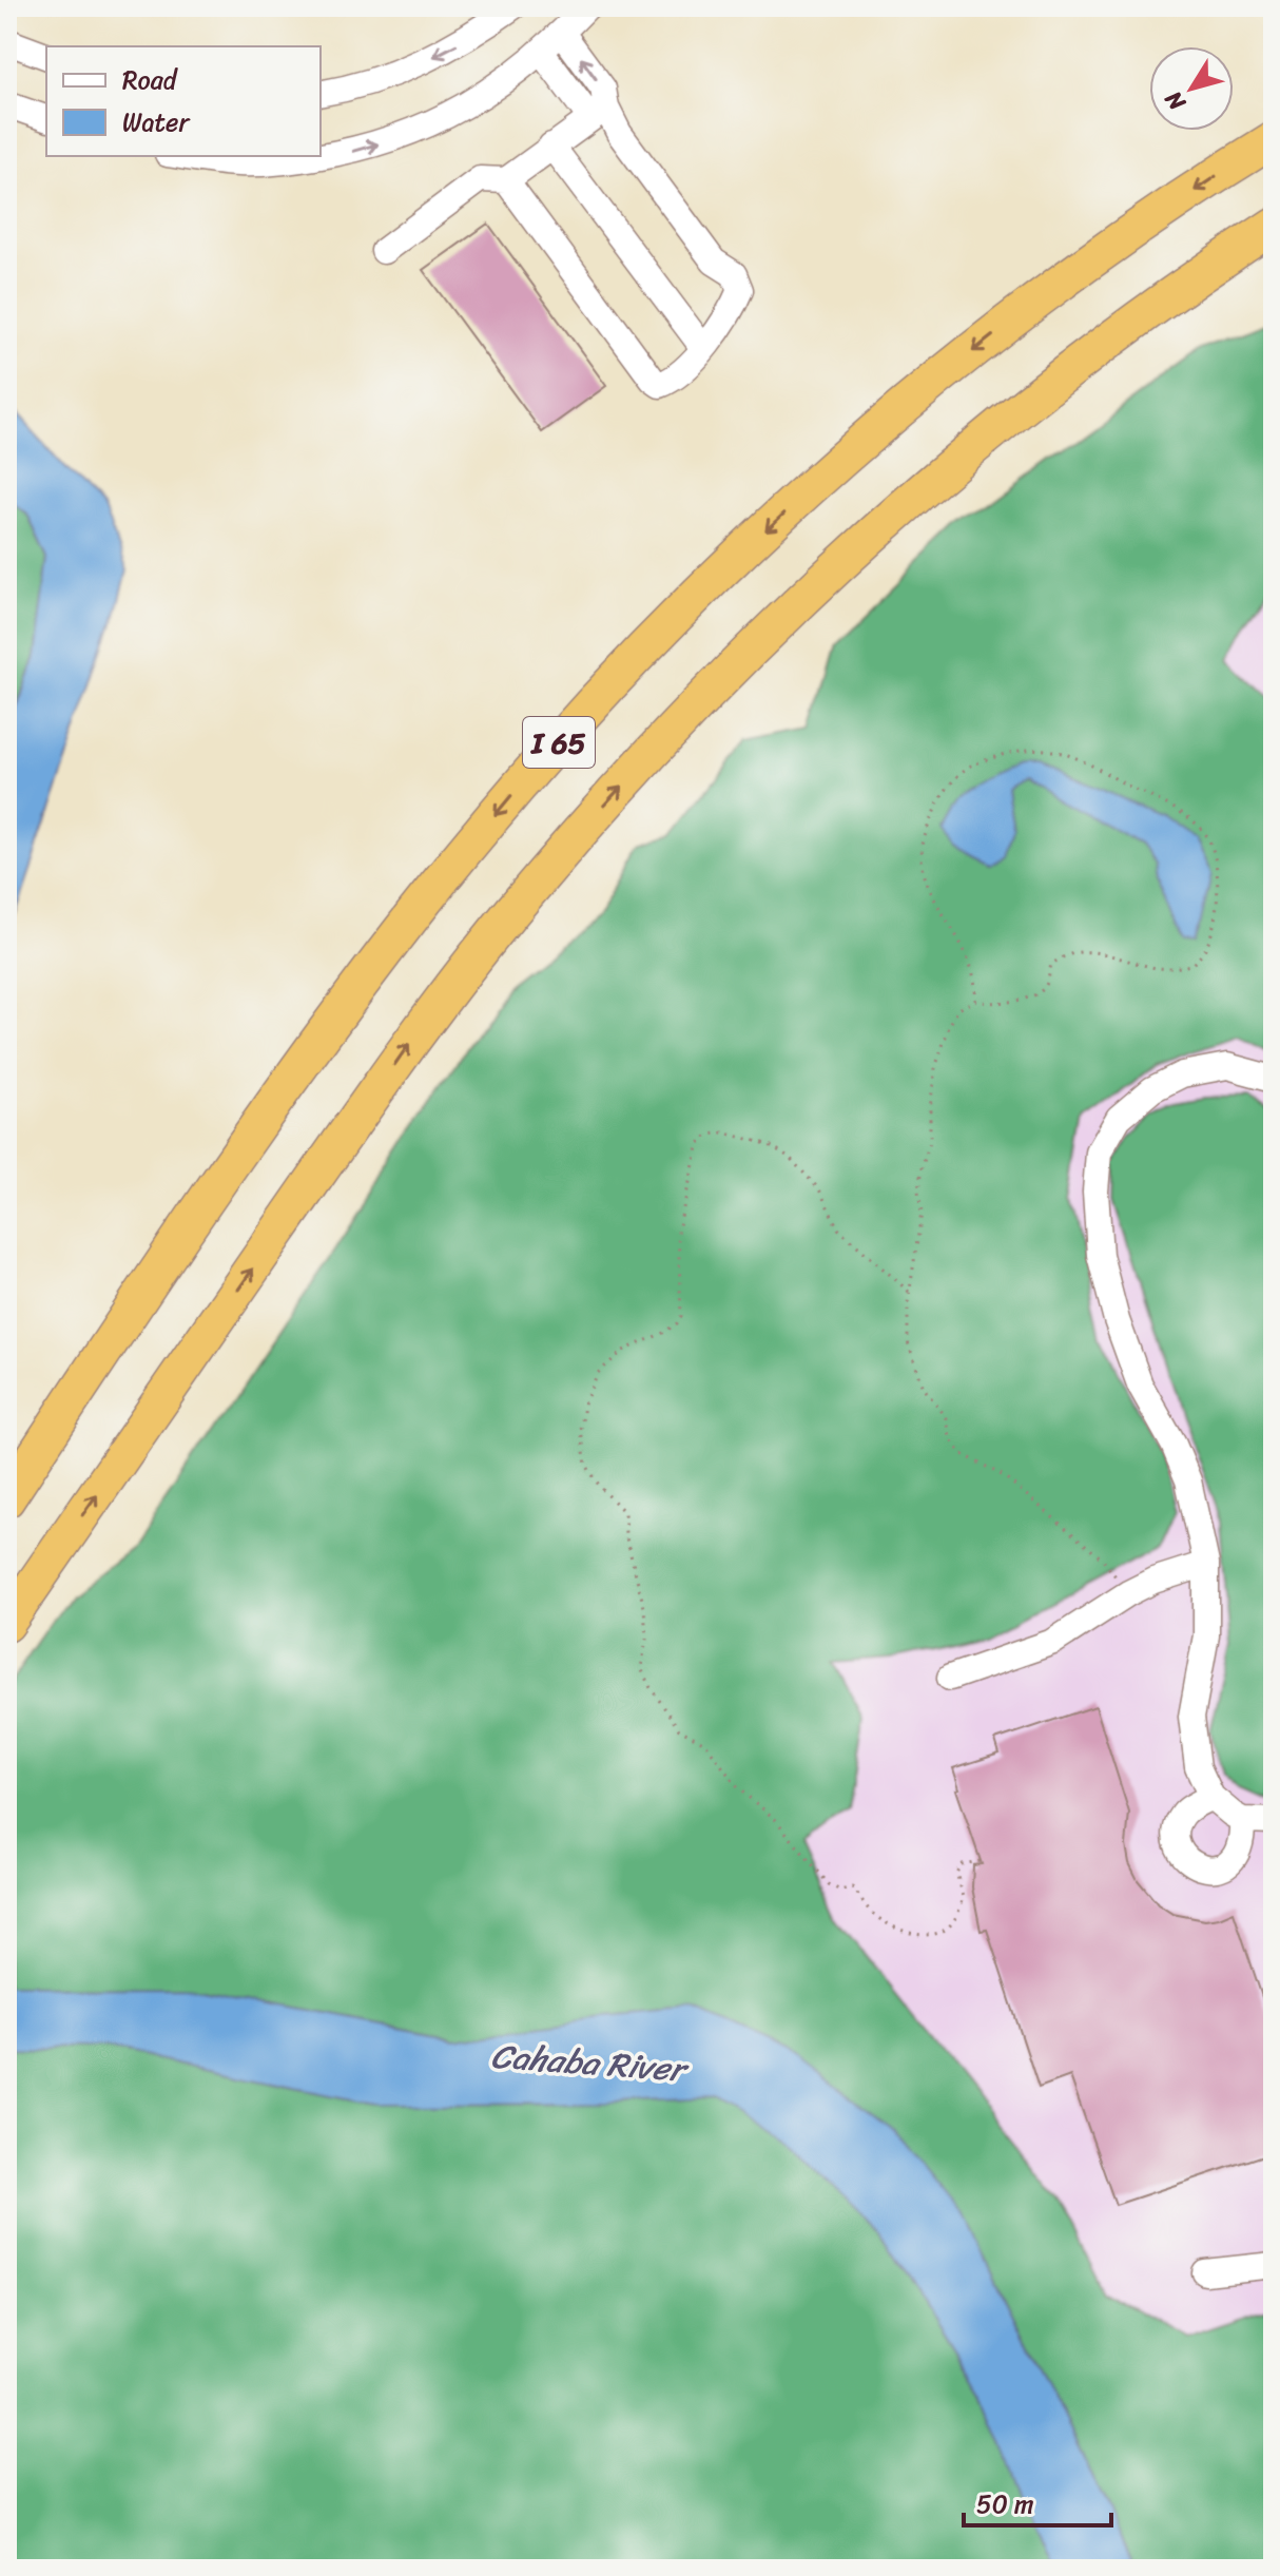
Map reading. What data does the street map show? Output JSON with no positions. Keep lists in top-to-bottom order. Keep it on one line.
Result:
{"streets":{"highway":["I 65"]},"water":["Cahaba River"],"legend":["Road","Water"],"scale_bar":"50 m","north":"bottom left"}
